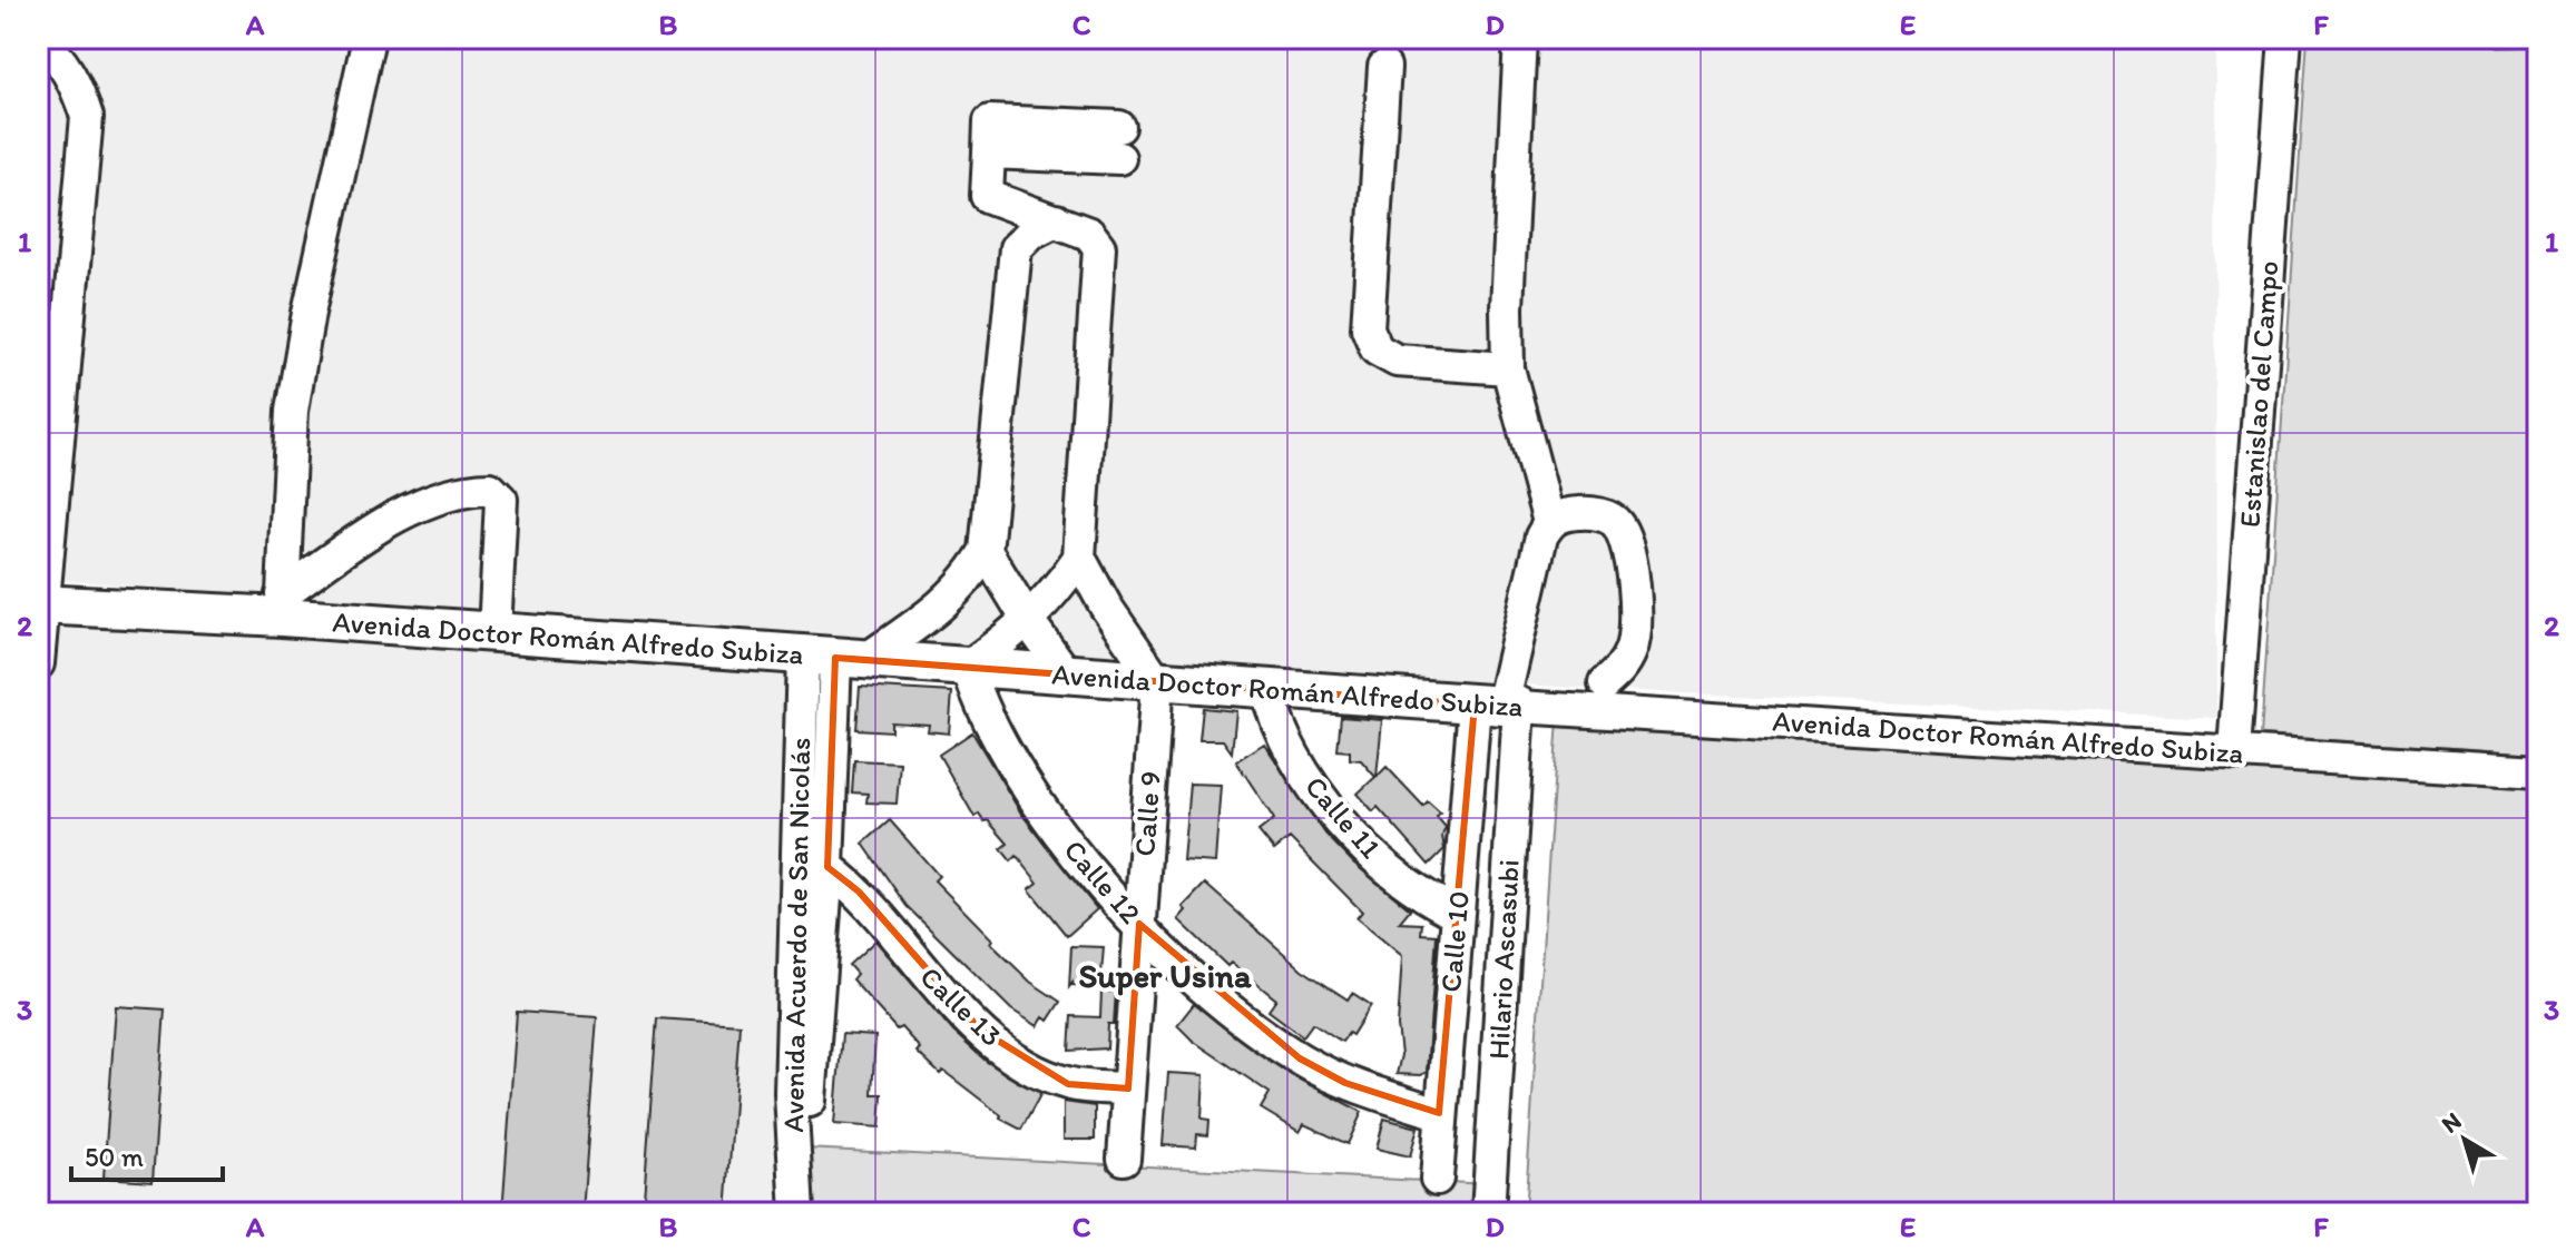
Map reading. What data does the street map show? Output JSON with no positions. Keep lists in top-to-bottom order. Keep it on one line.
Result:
{"streets":{"main road":["Avenida Doctor Román Alfredo Subiza"],"street":["Estanislao del Campo","Calle 9","Calle 11","Calle 12","Avenida Acuerdo de San Nicolás","Calle 10","Hilario Ascasubi","Calle 13"]},"crossings":[["Estanislao del Campo","Avenida Doctor Román Alfredo Subiza"],["Avenida Doctor Román Alfredo Subiza","Calle 9"],["Avenida Doctor Román Alfredo Subiza","Calle 11"],["Avenida Doctor Román Alfredo Subiza","Calle 12"],["Avenida Doctor Román Alfredo Subiza","Avenida Acuerdo de San Nicolás"],["Avenida Doctor Román Alfredo Subiza","Calle 10"],["Avenida Doctor Román Alfredo Subiza","Hilario Ascasubi"],["Calle 9","Calle 12"],["Calle 9","Calle 13"],["Calle 11","Calle 10"],["Calle 12","Calle 10"],["Calle 10","Hilario Ascasubi"]],"districts":["Super Usina"],"scale_bar":"50 m","north":"top left","grid":{"columns":["A","B","C","D","E","F"],"rows":["1","2","3"]}}
